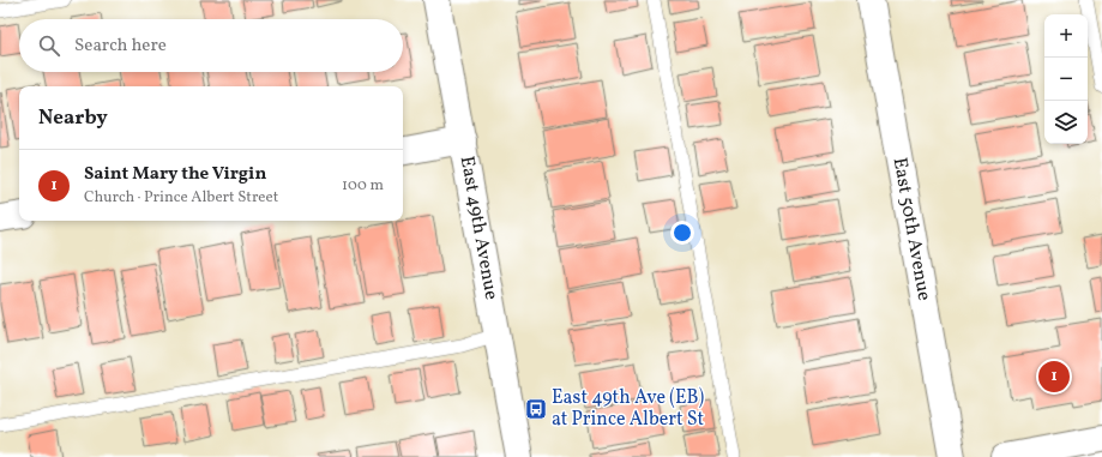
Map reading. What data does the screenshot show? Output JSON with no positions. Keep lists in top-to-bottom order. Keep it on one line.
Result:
{"streets":{"street":["East 49th Avenue","East 50th Avenue"]},"places":{"bus stop":["East 49th Ave (EB) at Prince Albert St"]},"page":{"map_buttons":["+","−"],"search":"Search here","heading":"Nearby","list":[{"mark":"1","name":"Saint Mary the Virgin","note":"Church · Prince Albert Street","value":"100 m"}],"pins":"1"}}
